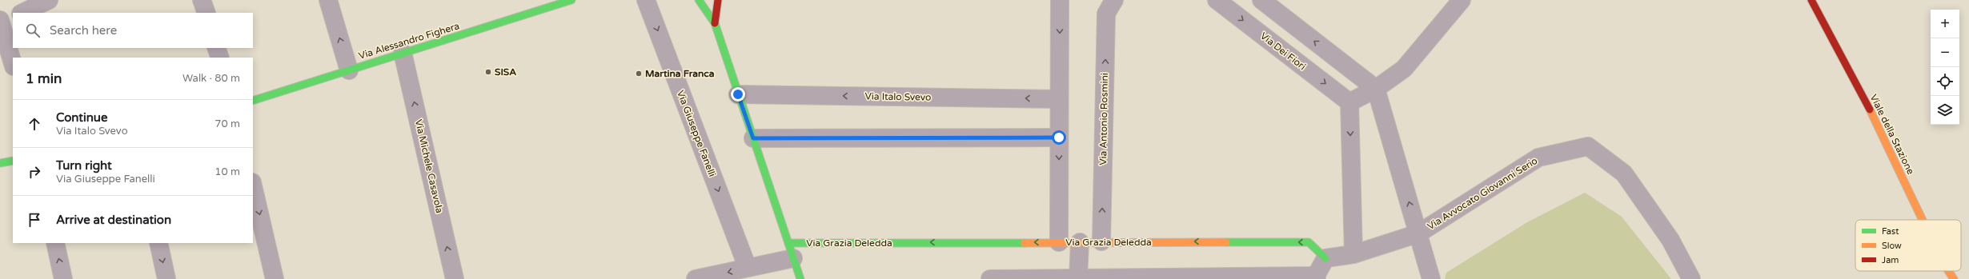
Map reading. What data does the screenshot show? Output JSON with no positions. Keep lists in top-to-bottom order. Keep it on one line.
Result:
{"streets":{"street":["Via Alessandro Fighera","Via Dei Fiori","Via Italo Svevo","Via Antonio Rosmini","Via Giuseppe Fanelli","Viale della Stazione","Via Michele Casavola","Via Avvocato Giovanni Serio","Via Grazia Deledda"]},"crossings":[["Via Alessandro Fighera","Via Michele Casavola"],["Via Antonio Rosmini","Via Grazia Deledda"]],"one_way":["Via Michele Casavola"],"places":["SISA","Martina Franca"],"legend":["Fast","Slow","Jam"],"page":{"map_buttons":["+","−"],"search":"Search here","heading":["1 min","Walk · 80 m"],"list":[["Continue","Via Italo Svevo","70 m"],["Turn right","Via Giuseppe Fanelli","10 m"],"Arrive at destination"]}}
